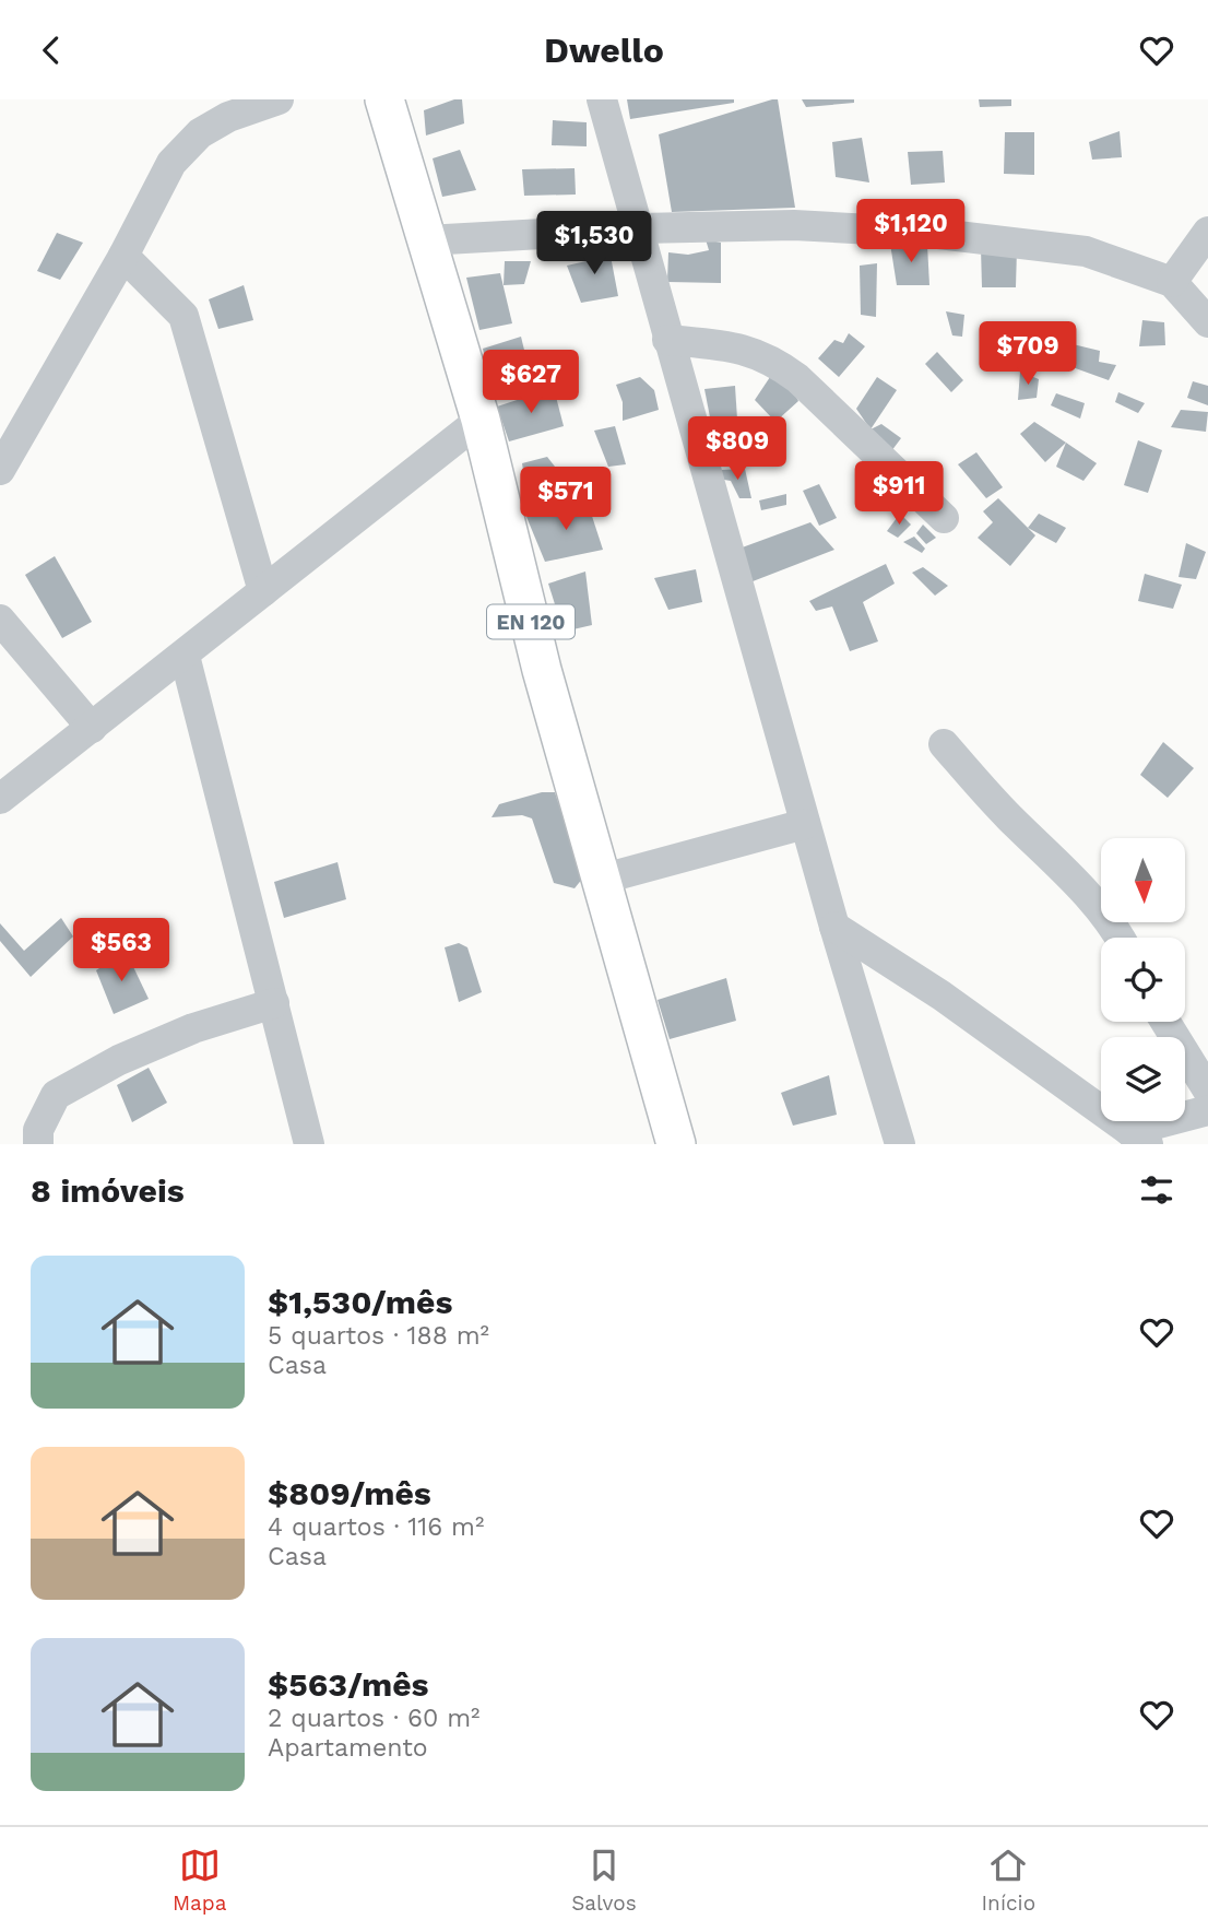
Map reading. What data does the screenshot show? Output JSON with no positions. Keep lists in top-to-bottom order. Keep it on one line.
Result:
{"streets":{"main road":["EN 120"]},"north":"bottom","page":{"header":"Dwello","price":["$1,120","$1,530","$709","$627","$809","$911","$571","$563"],"heading":"8 imóveis","list":[{"name":"$1,530/mês","note":"5 quartos · 188 m² · Casa"},{"name":"$809/mês","note":"4 quartos · 116 m² · Casa"},{"name":"$563/mês","note":"2 quartos · 60 m² · Apartamento"}],"tabs":["Mapa","Salvos","Início"]}}
